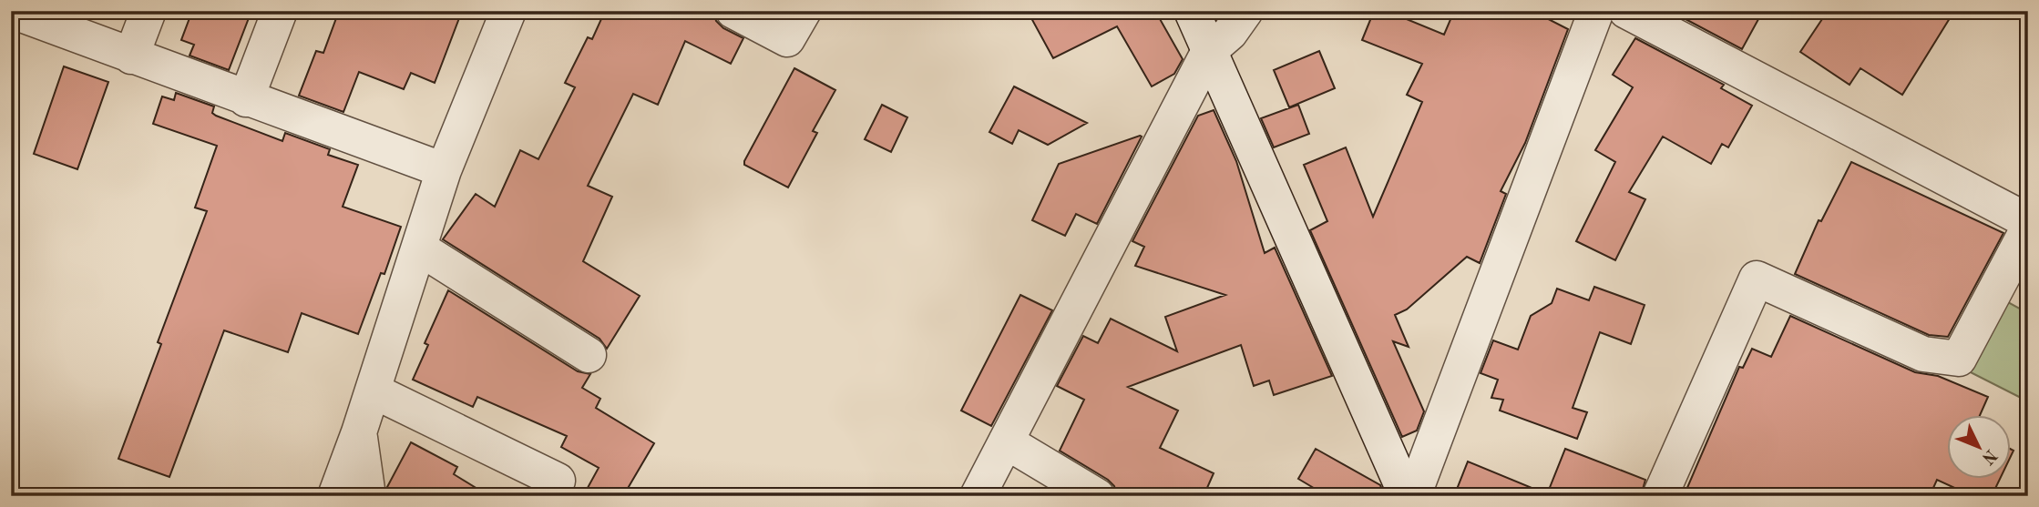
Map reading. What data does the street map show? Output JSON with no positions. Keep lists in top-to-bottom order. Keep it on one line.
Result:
{"north":"bottom right"}
